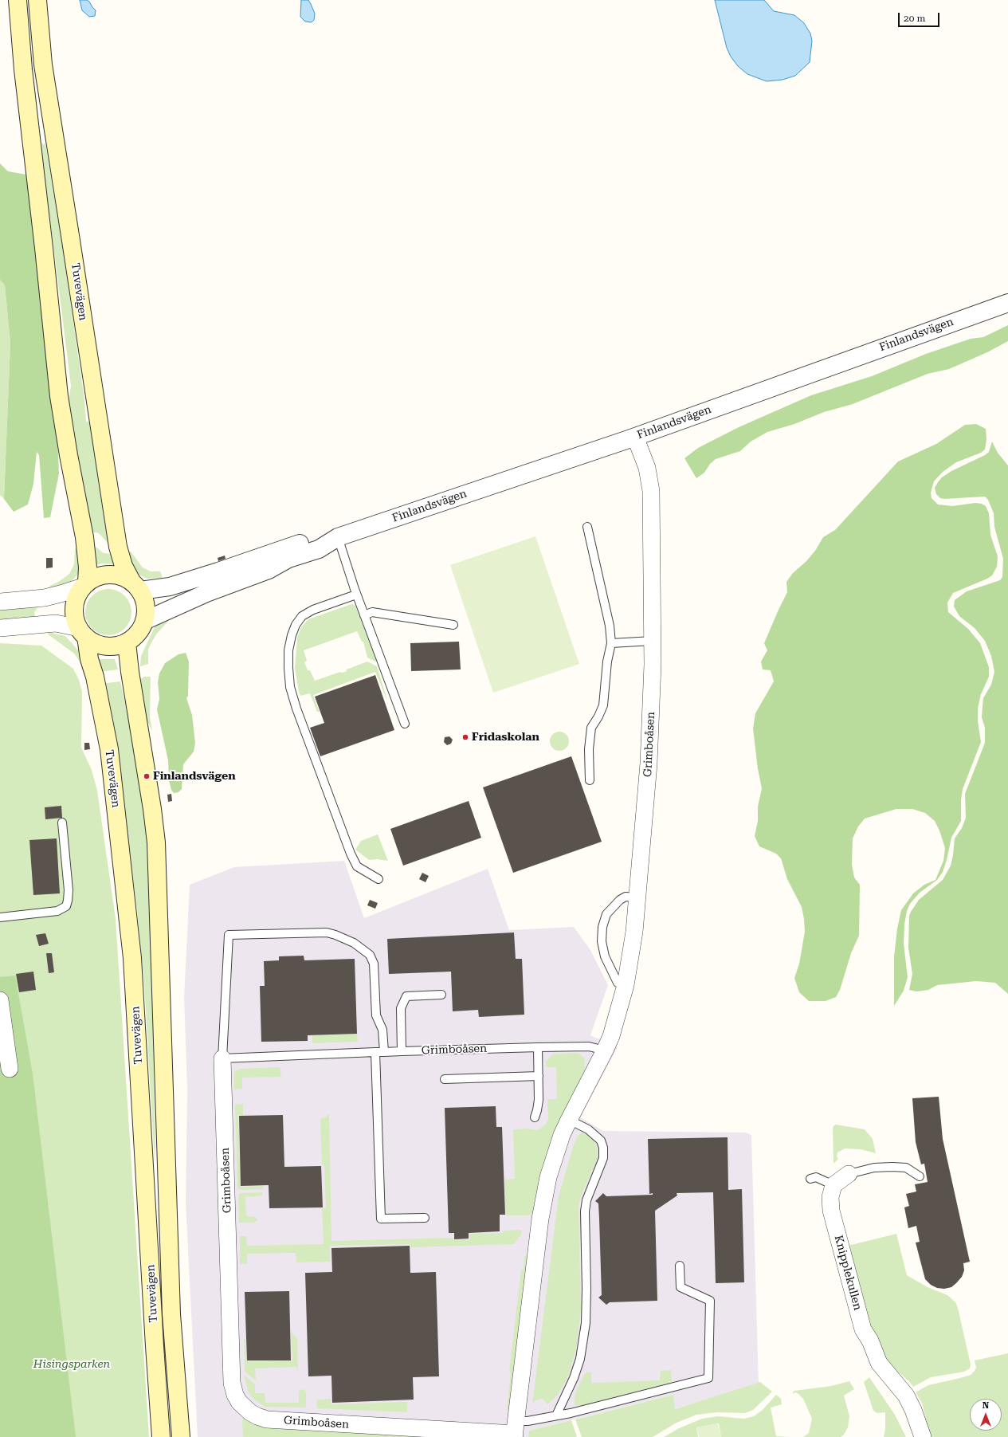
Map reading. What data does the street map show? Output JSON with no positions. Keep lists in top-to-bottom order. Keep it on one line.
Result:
{"streets":{"main road":["Tuvevägen"],"street":["Finlandsvägen","Grimboåsen","Knipplekullen"]},"crossings":[["Tuvevägen","Finlandsvägen"],["Finlandsvägen","Grimboåsen"]],"parks":["Hisingsparken"],"places":["Fridaskolan","Finlandsvägen"],"scale_bar":"20 m","north":"top"}
